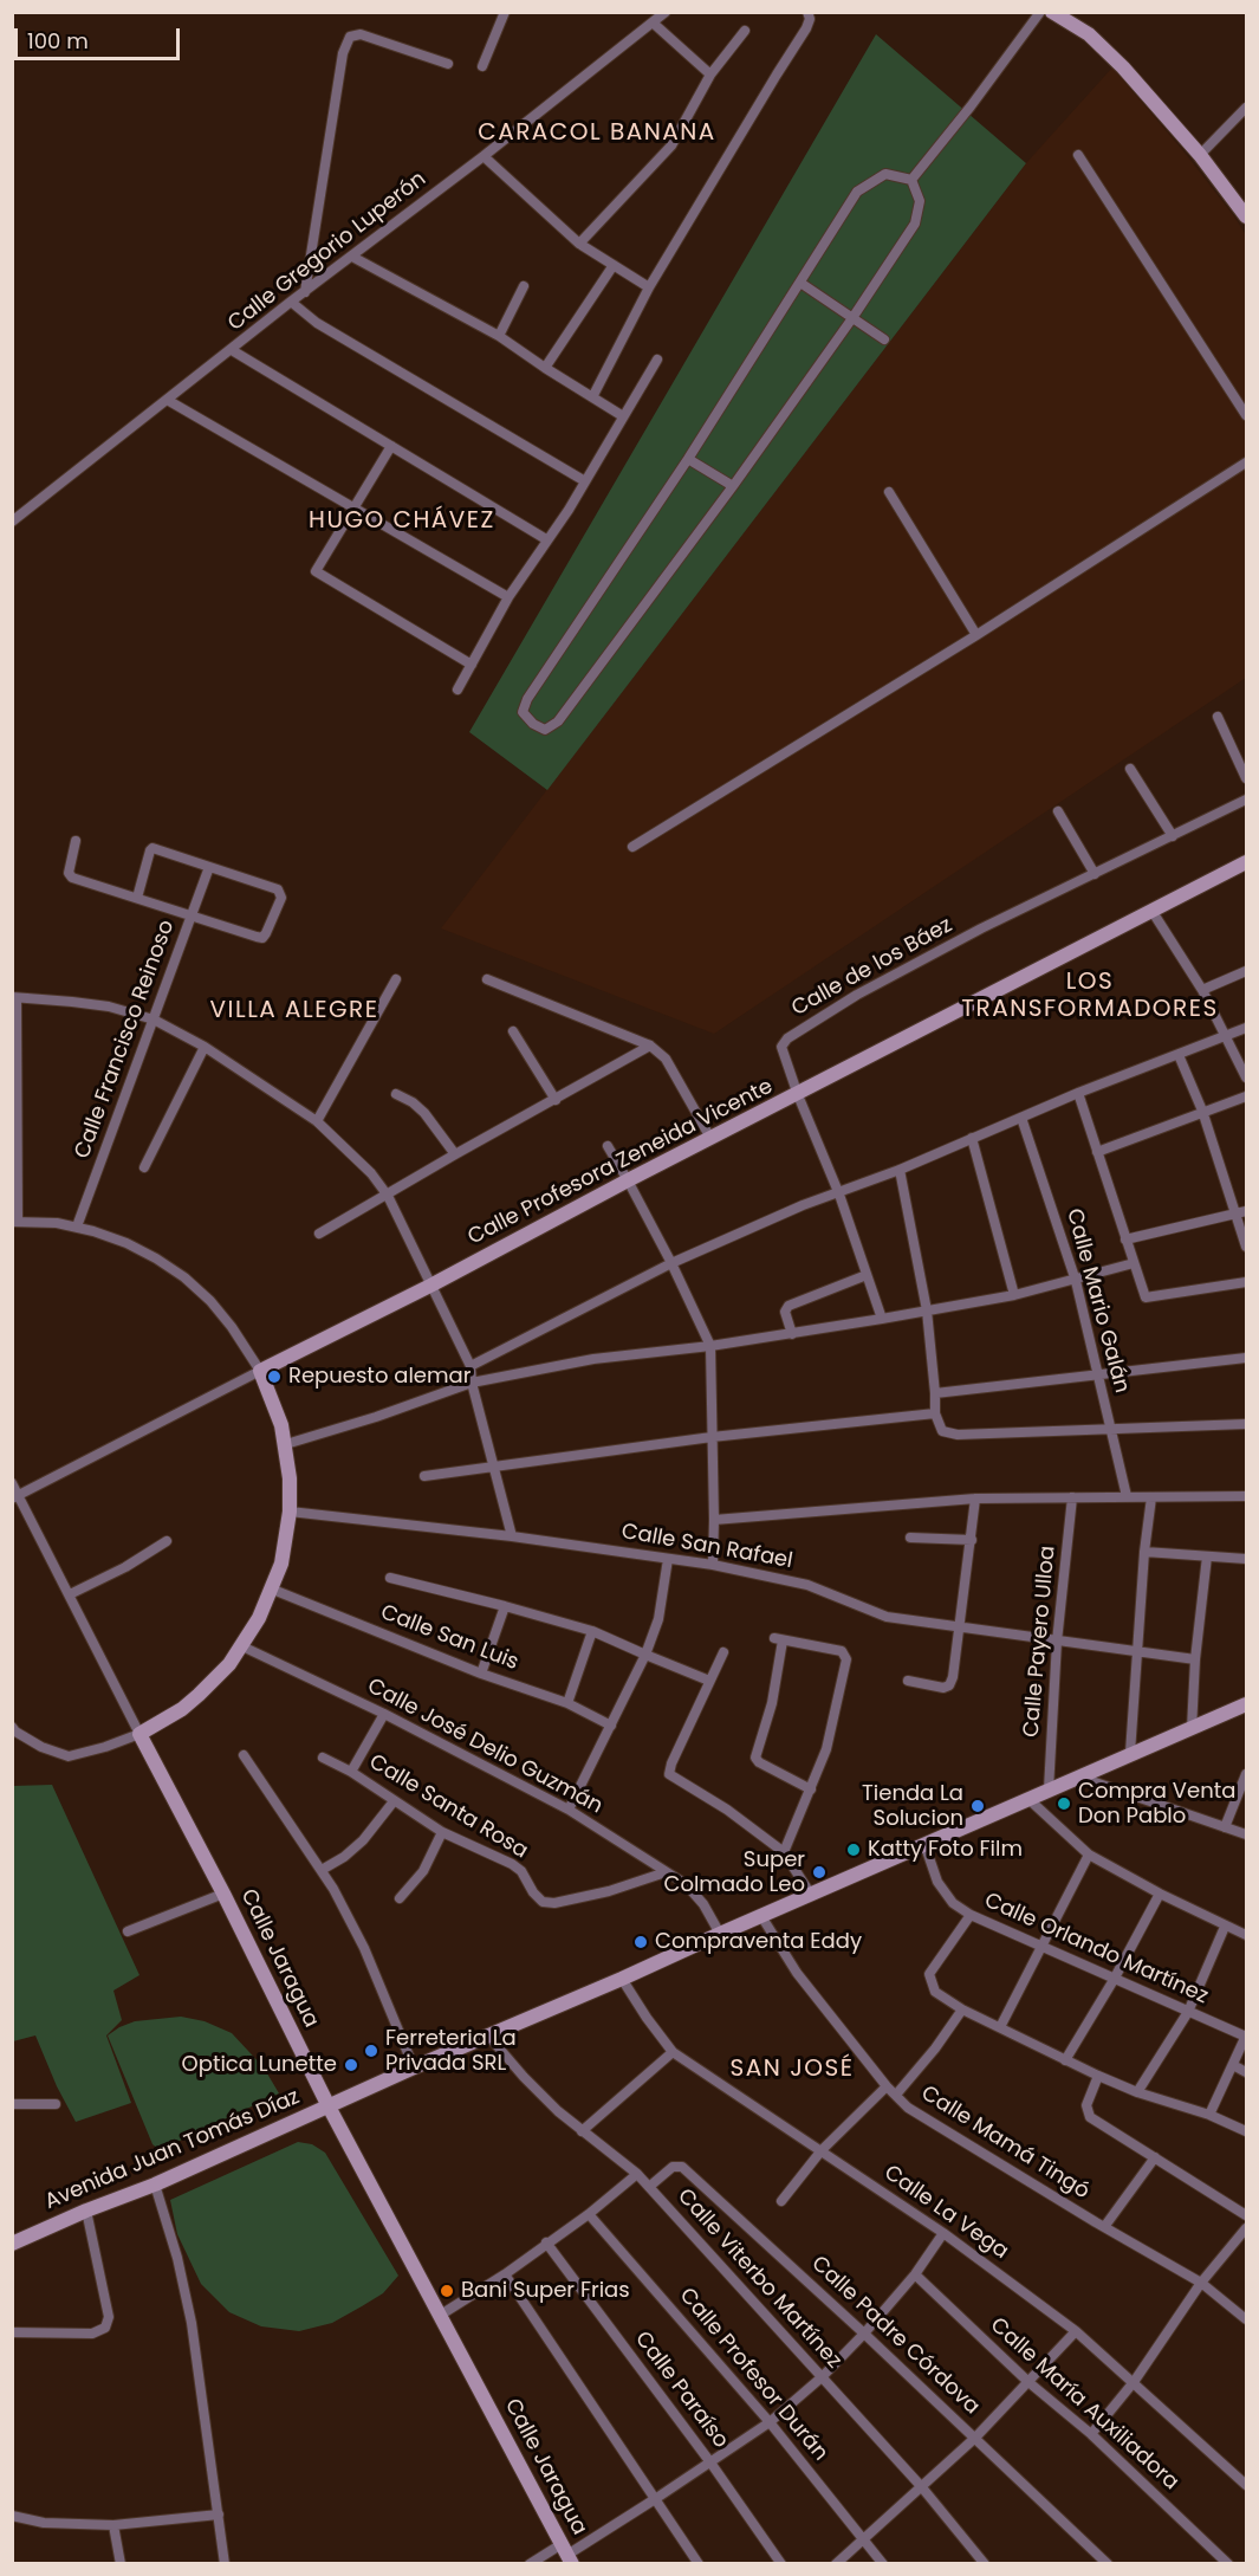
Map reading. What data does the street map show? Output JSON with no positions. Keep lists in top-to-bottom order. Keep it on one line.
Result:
{"streets":{"street":["Calle Gregorio Luperón","Calle de los Báez","Calle Francisco Reinoso","Calle Profesora Zeneida Vicente","Calle Mario Galán","Calle San Rafael","Calle San Luis","Calle Payero Ulloa","Calle José Delio Guzmán","Calle Santa Rosa","Calle Orlando Martínez","Calle Jaragua","Calle Mamá Tingó","Avenida Juan Tomás Díaz","Calle La Vega","Calle Viterbo Martínez","Calle Padre Córdova","Calle Profesor Durán","Calle Paraíso","Calle María Auxiliadora"]},"crossings":[["Calle de los Báez","Calle Profesora Zeneida Vicente"],["Calle Profesora Zeneida Vicente","Calle Jaragua"],["Calle San Rafael","Calle Payero Ulloa"],["Calle Payero Ulloa","Avenida Juan Tomás Díaz"],["Calle José Delio Guzmán","Calle Santa Rosa"],["Calle José Delio Guzmán","Avenida Juan Tomás Díaz"],["Calle Orlando Martínez","Avenida Juan Tomás Díaz"],["Calle Jaragua","Avenida Juan Tomás Díaz"],["Calle Mamá Tingó","Avenida Juan Tomás Díaz"],["Avenida Juan Tomás Díaz","Calle La Vega"],["Avenida Juan Tomás Díaz","Calle Viterbo Martínez"],["Calle Viterbo Martínez","Calle Padre Córdova"]],"districts":["CARACOL BANANA","HUGO CHÁVEZ","LOS TRANSFORMADORES","VILLA ALEGRE","SAN JOSÉ"],"places":["Repuesto alemar","Compra Venta Don Pablo","Tienda La Solucion","Katty Foto Film","Super Colmado Leo","Compraventa Eddy","Ferreteria La Privada SRL","Optica Lunette","Bani Super Frias"],"scale_bar":"100 m"}
